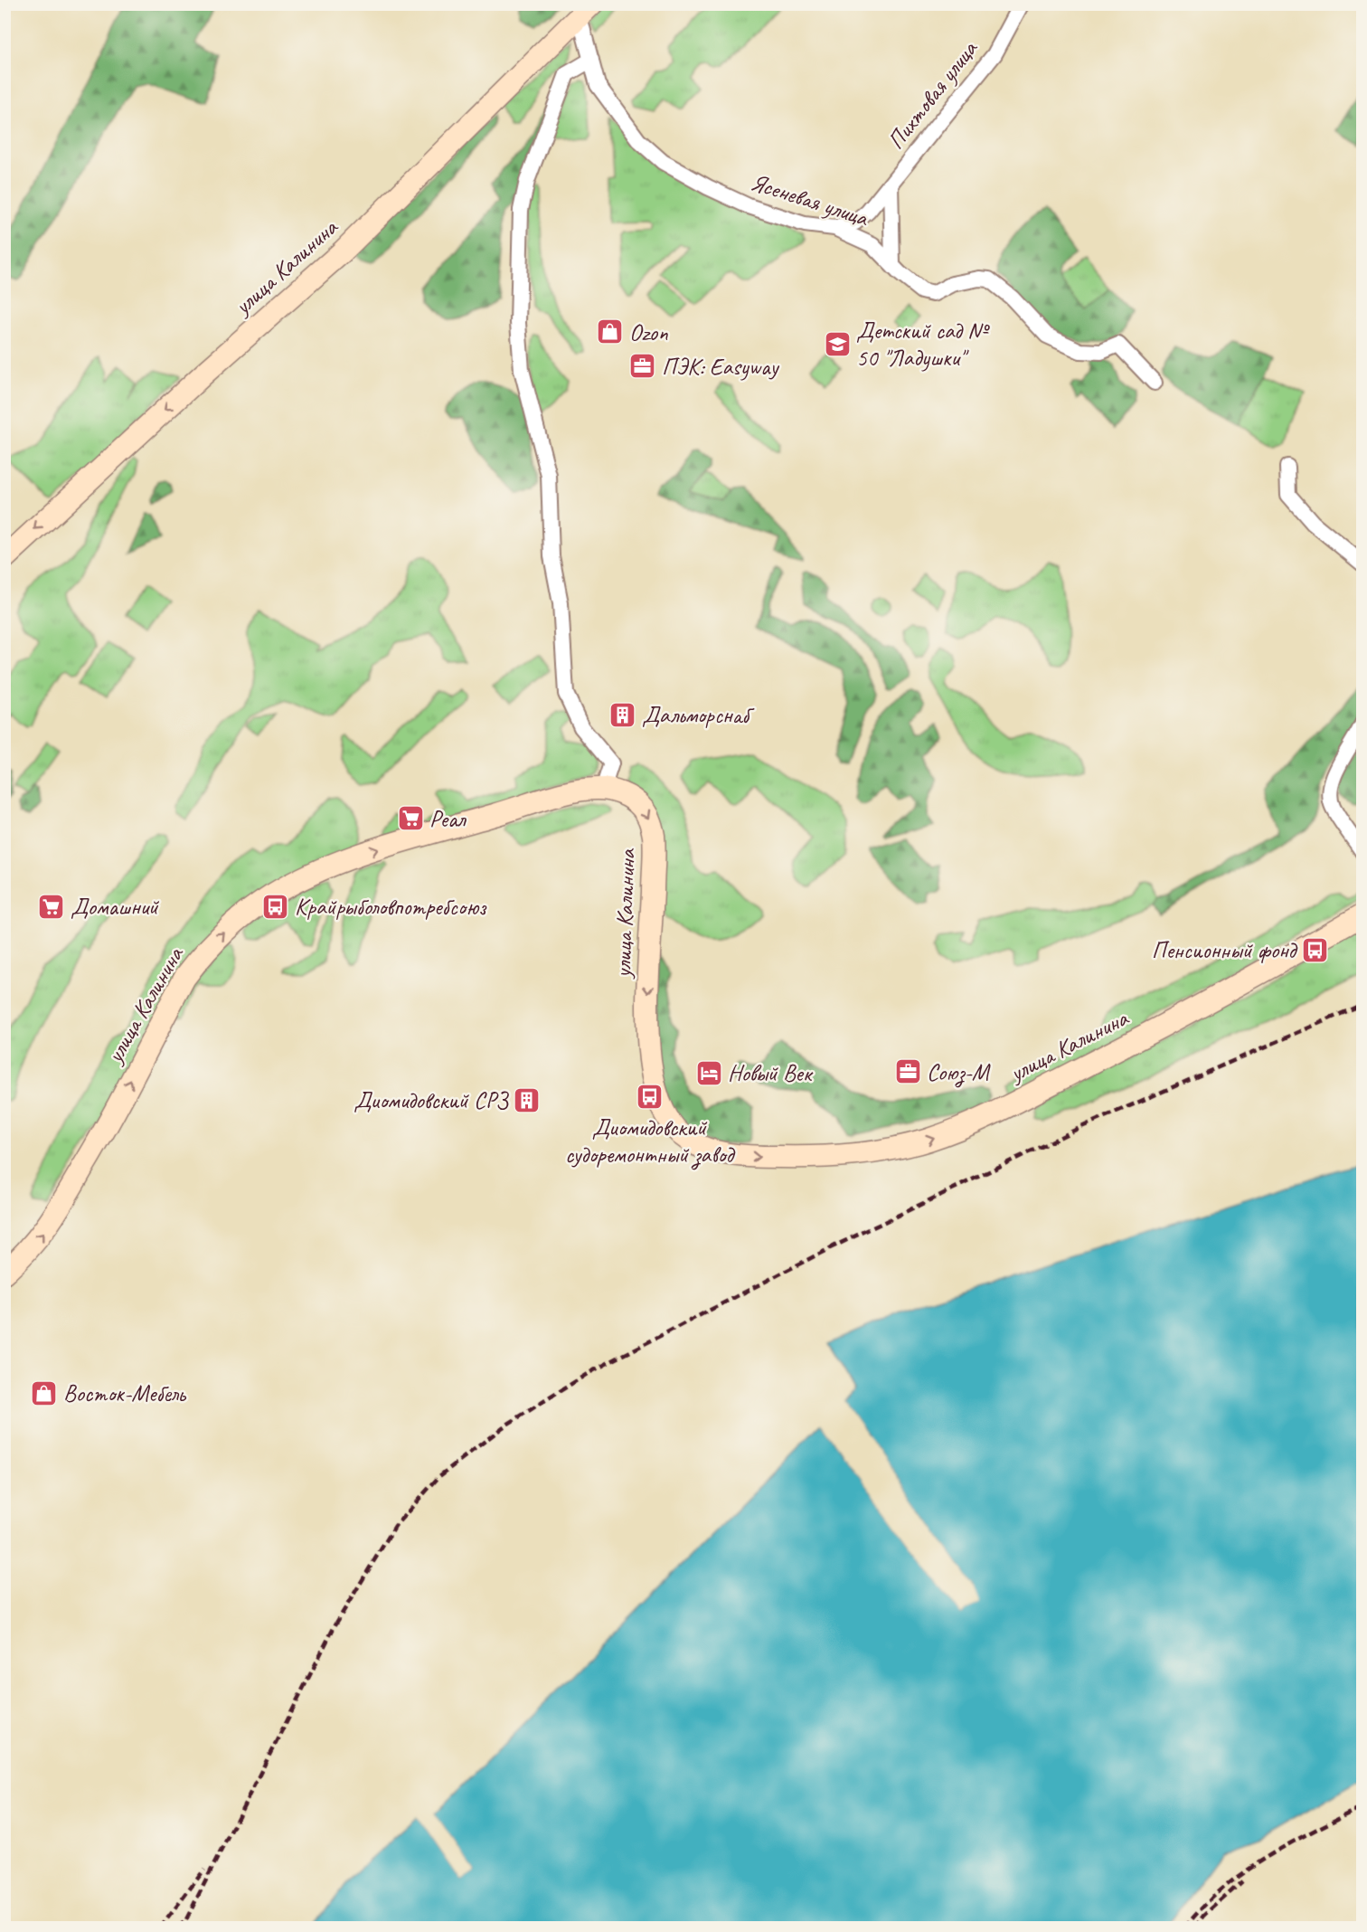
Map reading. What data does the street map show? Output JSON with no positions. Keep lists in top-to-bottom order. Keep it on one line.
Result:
{"streets":{"main road":["улица Калинина"],"street":["Пихтовая улица","Ясеневая улица"]},"crossings":[["Пихтовая улица","Ясеневая улица"],["Ясеневая улица","улица Калинина"]],"places":{"shop":["Ozon","Восток-Мебель"],"school or university":["Детский сад № 50 \"Ладушки\""],"office":["ПЭК: Easyway","Союз-М"],"building":["Дальморснаб","Диомидовский СРЗ"],"supermarket":["Реал","Домашний"],"bus stop":["Крайрыболовпотребсоюз","Пенсионный фонд","Диомидовский судоремонтный завод"],"hotel":["Новый Век"]}}
